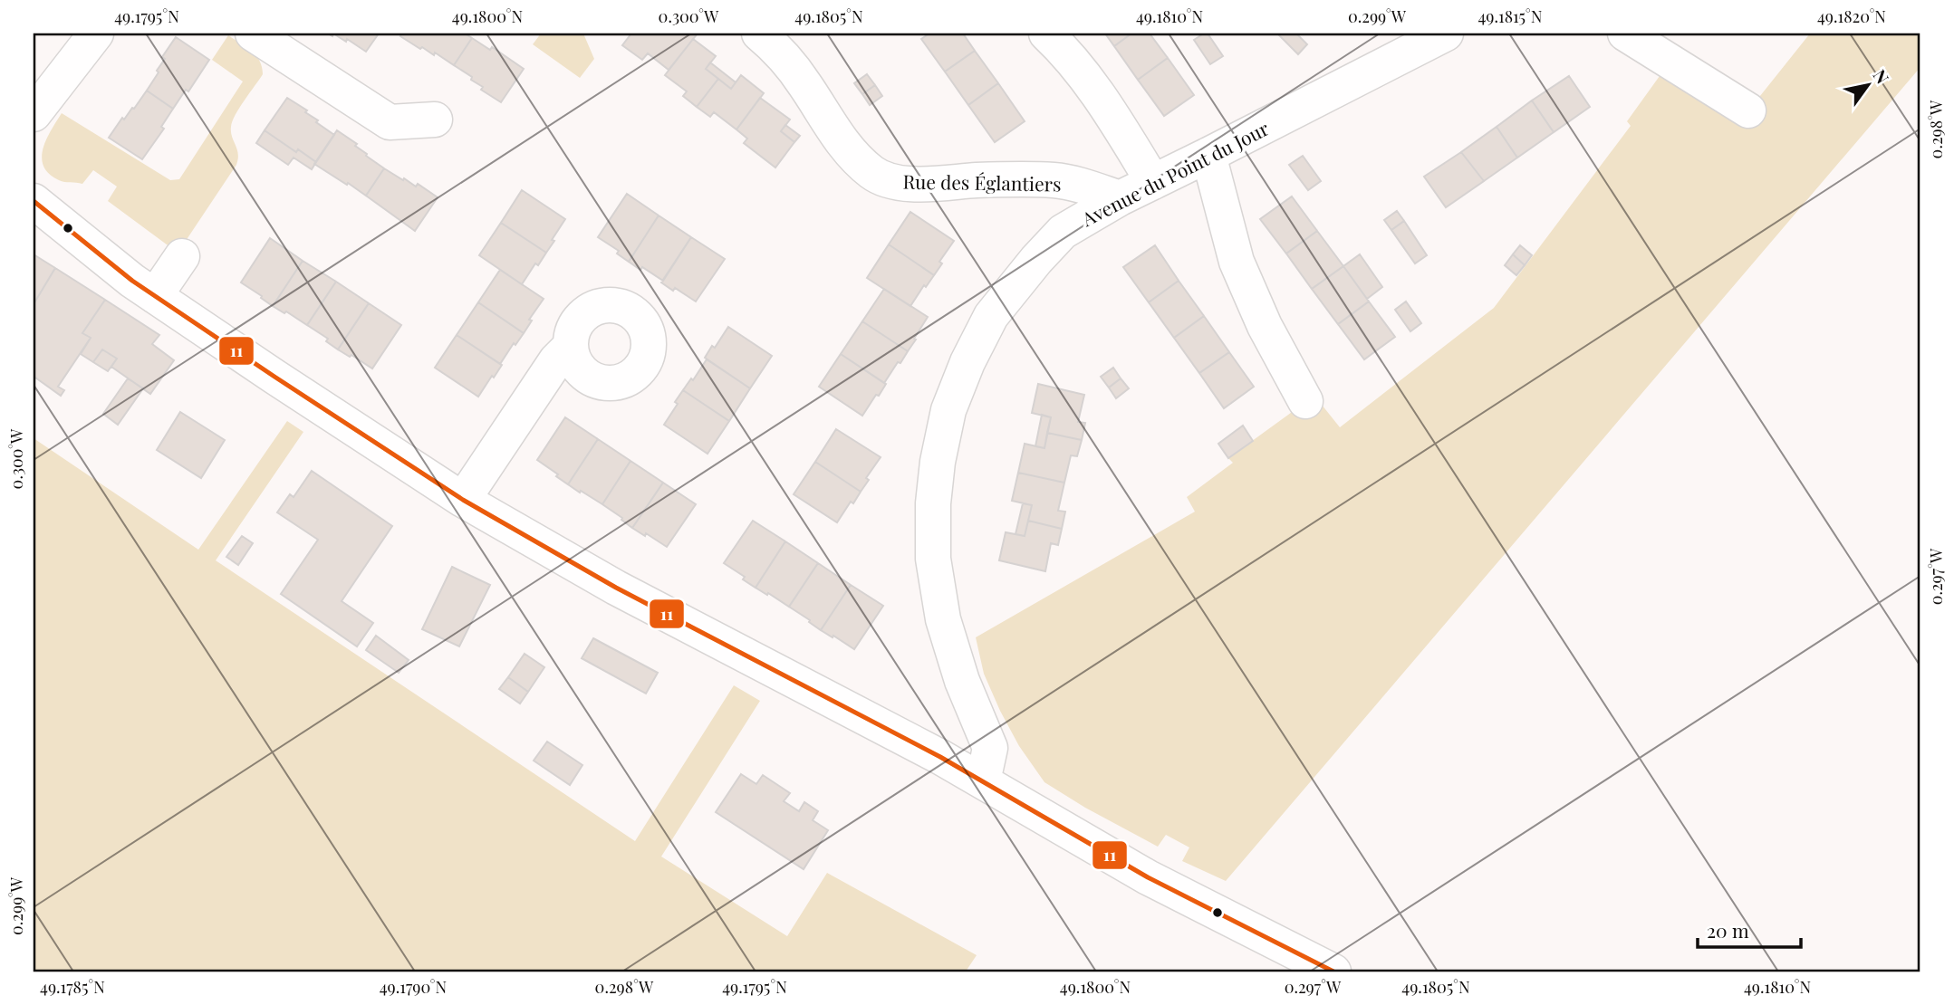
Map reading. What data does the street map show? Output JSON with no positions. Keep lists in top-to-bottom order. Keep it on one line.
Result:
{"streets":{"street":["Avenue du Point du Jour","Rue des Églantiers"]},"crossings":[["Avenue du Point du Jour","Rue des Églantiers"]],"lines":["transit line 11"],"scale_bar":"20 m","north":"top right","coordinates":["49.1795°N","49.1800°N","0.300°W","49.1805°N","49.1810°N","0.299°W","49.1815°N","49.1820°N","0.298°W","0.297°W","49.1785°N","49.1790°N"]}
